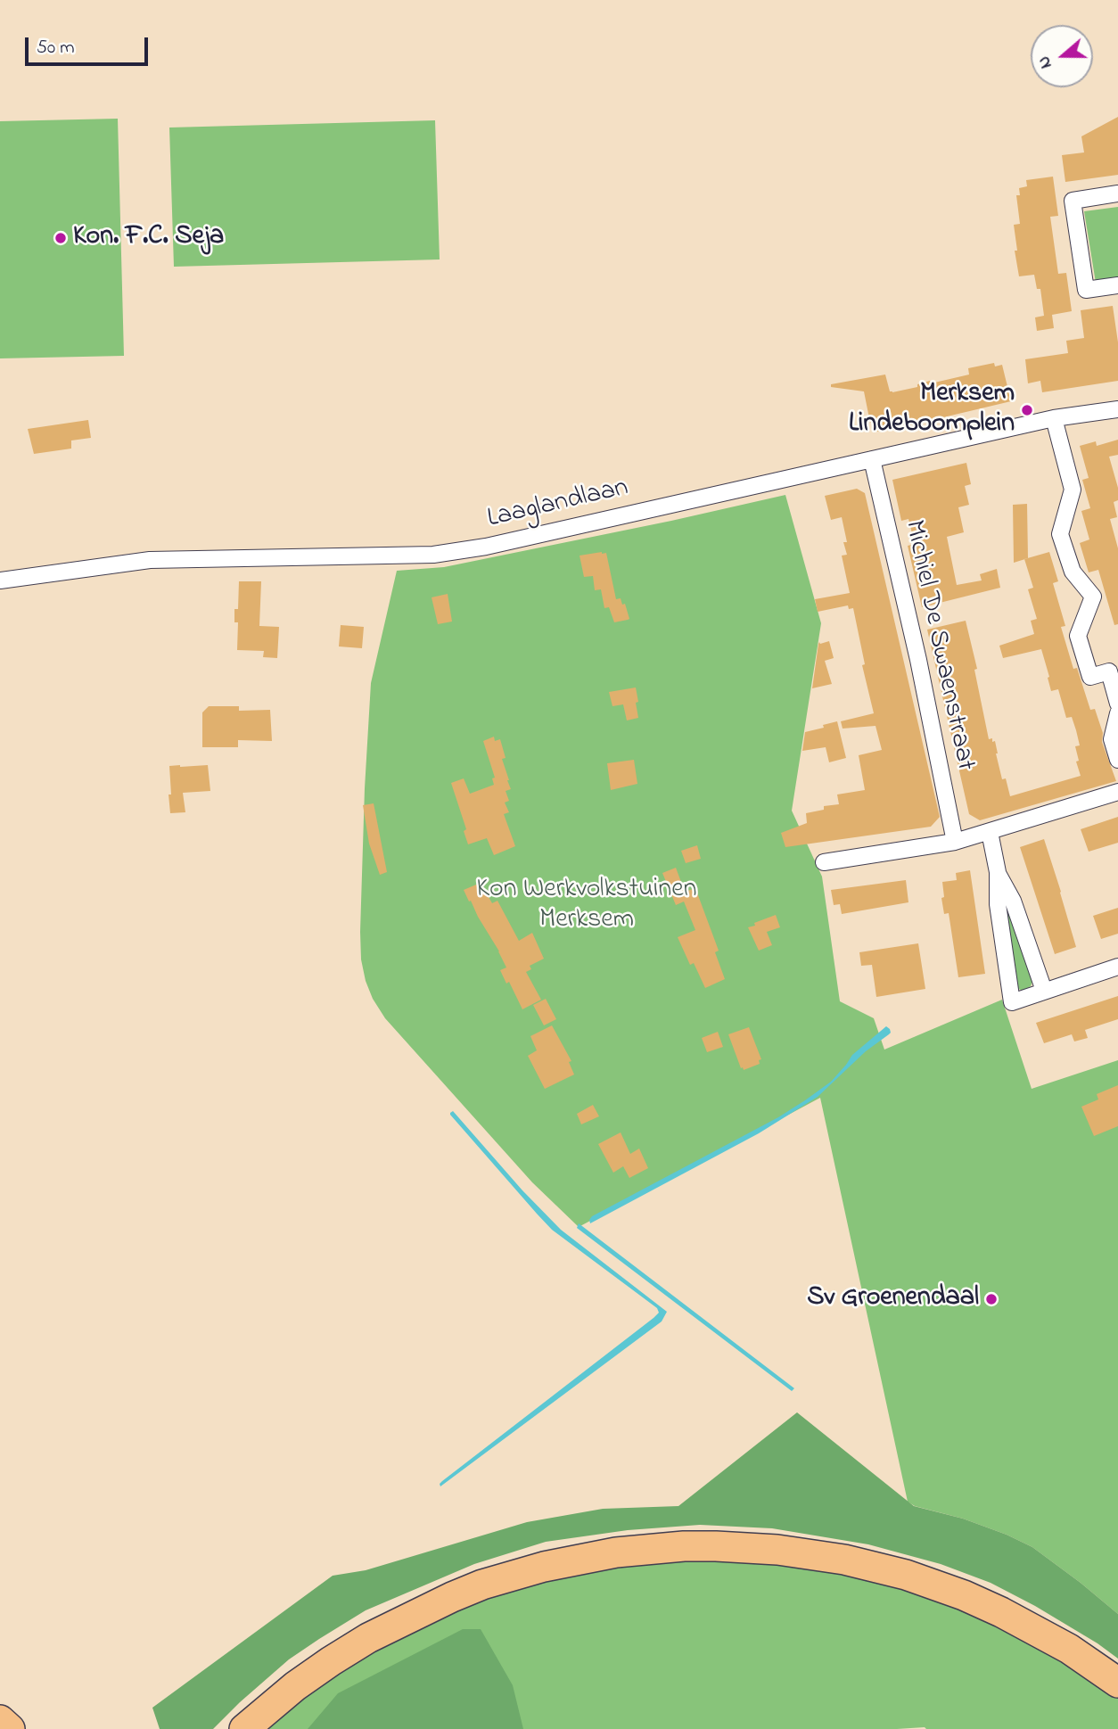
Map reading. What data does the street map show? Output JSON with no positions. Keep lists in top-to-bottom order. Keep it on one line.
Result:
{"streets":{"street":["Laaglandlaan","Michiel De Swaenstraat"]},"crossings":[["Laaglandlaan","Michiel De Swaenstraat"]],"parks":["Kon Werkvolkstuinen Merksem"],"places":["Kon. F.C. Seja","Merksem Lindeboomplein","Sv Groenendaal"],"scale_bar":"50 m","north":"left"}
